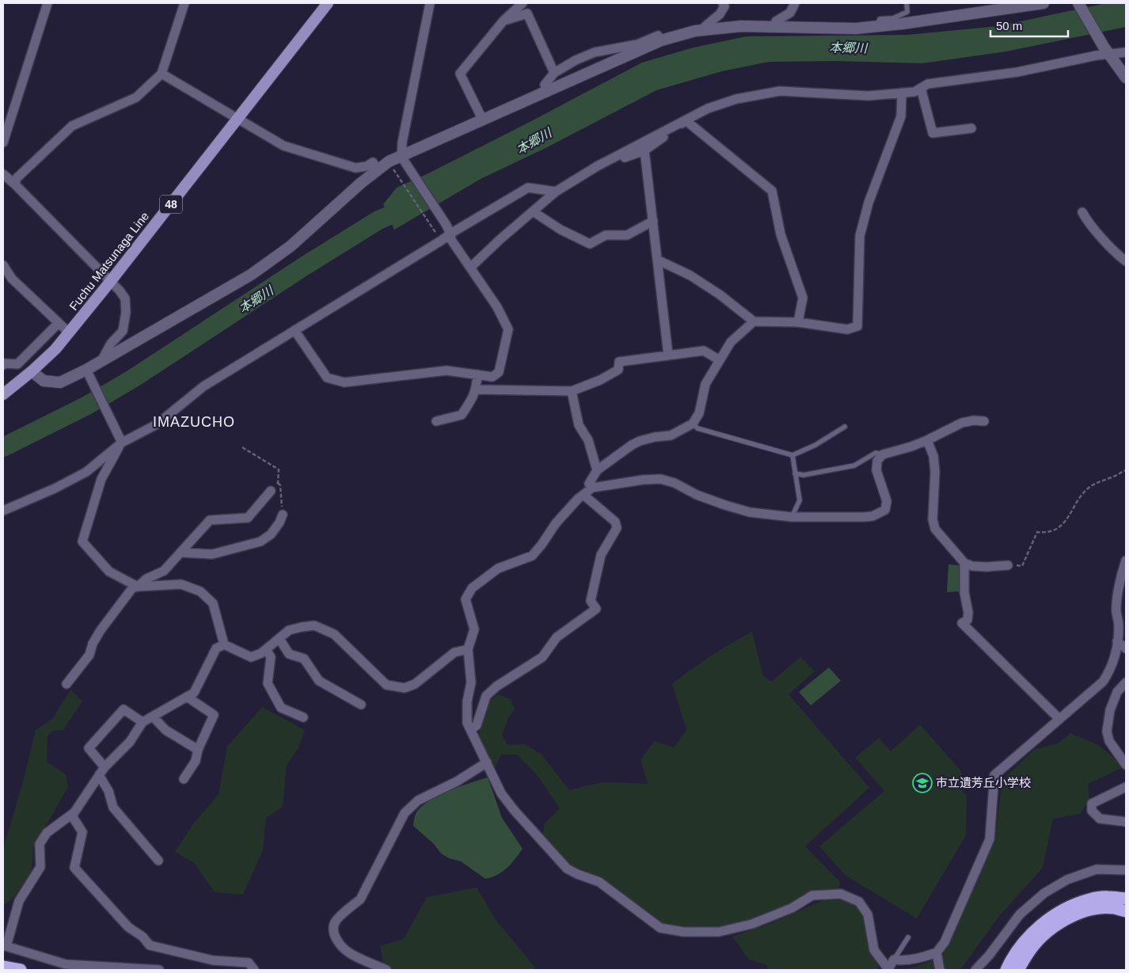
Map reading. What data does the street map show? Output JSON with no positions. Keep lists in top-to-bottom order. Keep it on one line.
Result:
{"streets":{"main road":["48","Fuchu Matsunaga Line"]},"districts":["IMAZUCHO"],"water":["本郷川"],"places":{"school or university":["市立遺芳丘小学校"]},"scale_bar":"50 m"}
